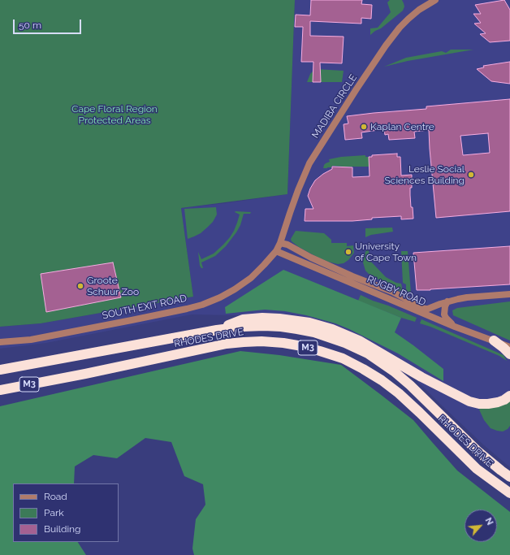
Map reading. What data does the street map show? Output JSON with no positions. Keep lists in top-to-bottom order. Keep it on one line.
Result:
{"streets":{"highway":["RHODES DRIVE","M3"],"street":["MADIBA CIRCLE","RUGBY ROAD","SOUTH EXIT ROAD"]},"crossings":[["MADIBA CIRCLE","RUGBY ROAD"],["MADIBA CIRCLE","SOUTH EXIT ROAD"],["RUGBY ROAD","SOUTH EXIT ROAD"]],"parks":["Cape Floral Region Protected Areas"],"places":["Kaplan Centre","Leslie Social Sciences Building","University of Cape Town","Groote Schuur Zoo"],"legend":["Road","Park","Building"],"scale_bar":"50 m","north":"top right"}
